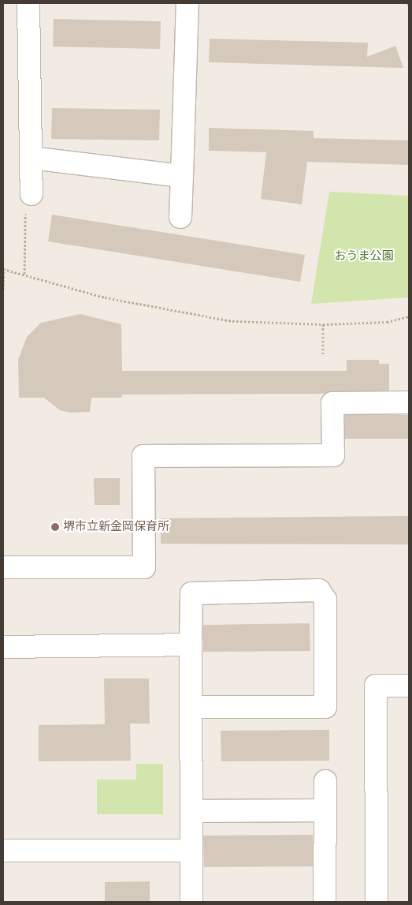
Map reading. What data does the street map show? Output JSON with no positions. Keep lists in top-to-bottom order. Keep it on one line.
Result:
{"parks":["おうま公園"],"places":["堺市立新金岡保育所"]}
